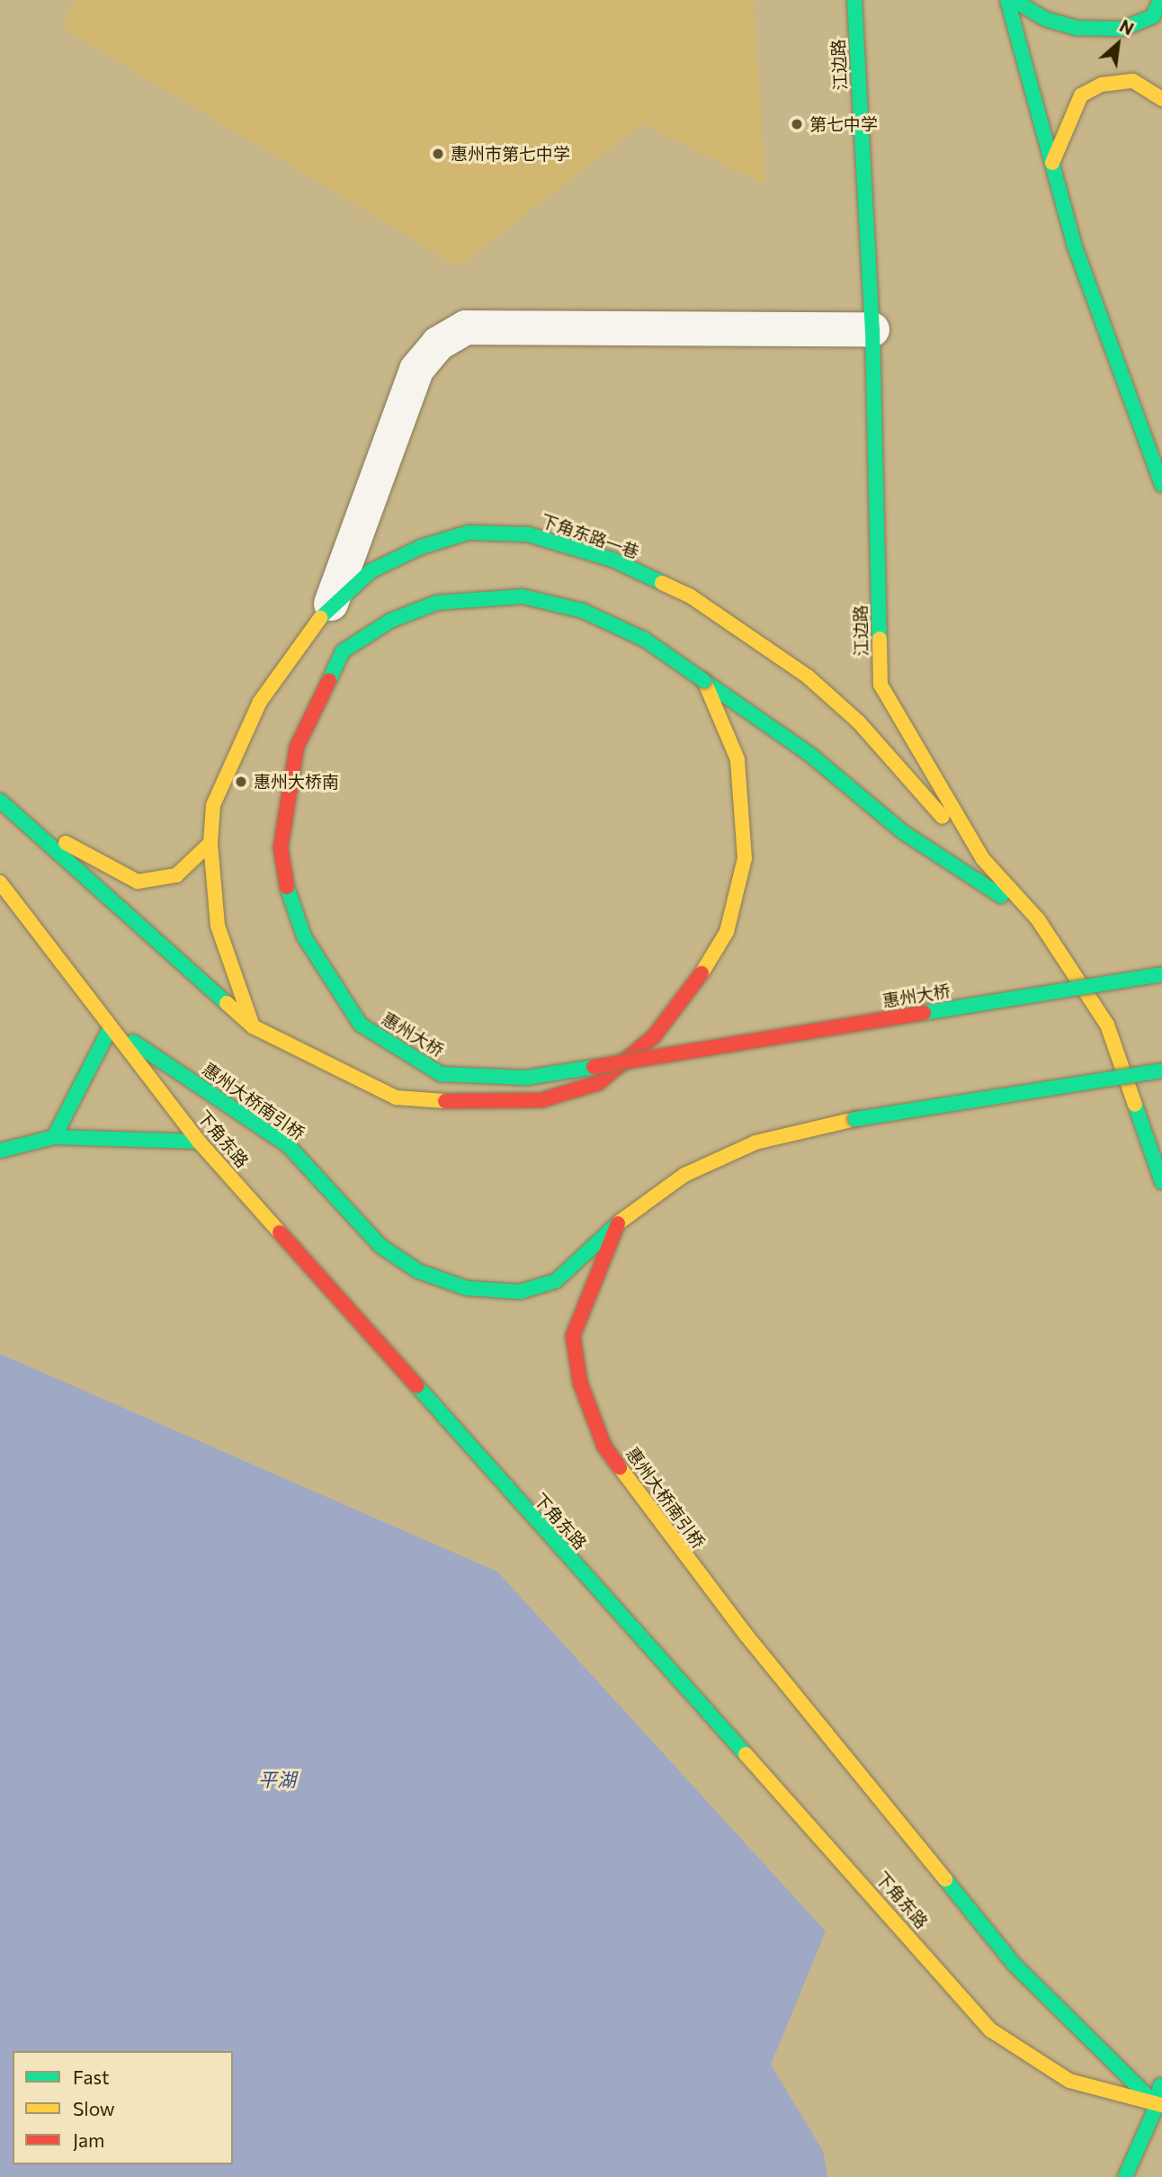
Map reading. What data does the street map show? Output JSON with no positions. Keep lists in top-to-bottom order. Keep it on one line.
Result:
{"streets":{"main road":["江边路","下角东路一巷","惠州大桥","惠州大桥南引桥","下角东路"]},"crossings":[["江边路","下角东路一巷"],["江边路","惠州大桥"],["惠州大桥南引桥","下角东路"]],"water":["平湖"],"places":["第七中学","惠州市第七中学","惠州大桥南"],"legend":["Fast","Slow","Jam"],"north":"top right"}
